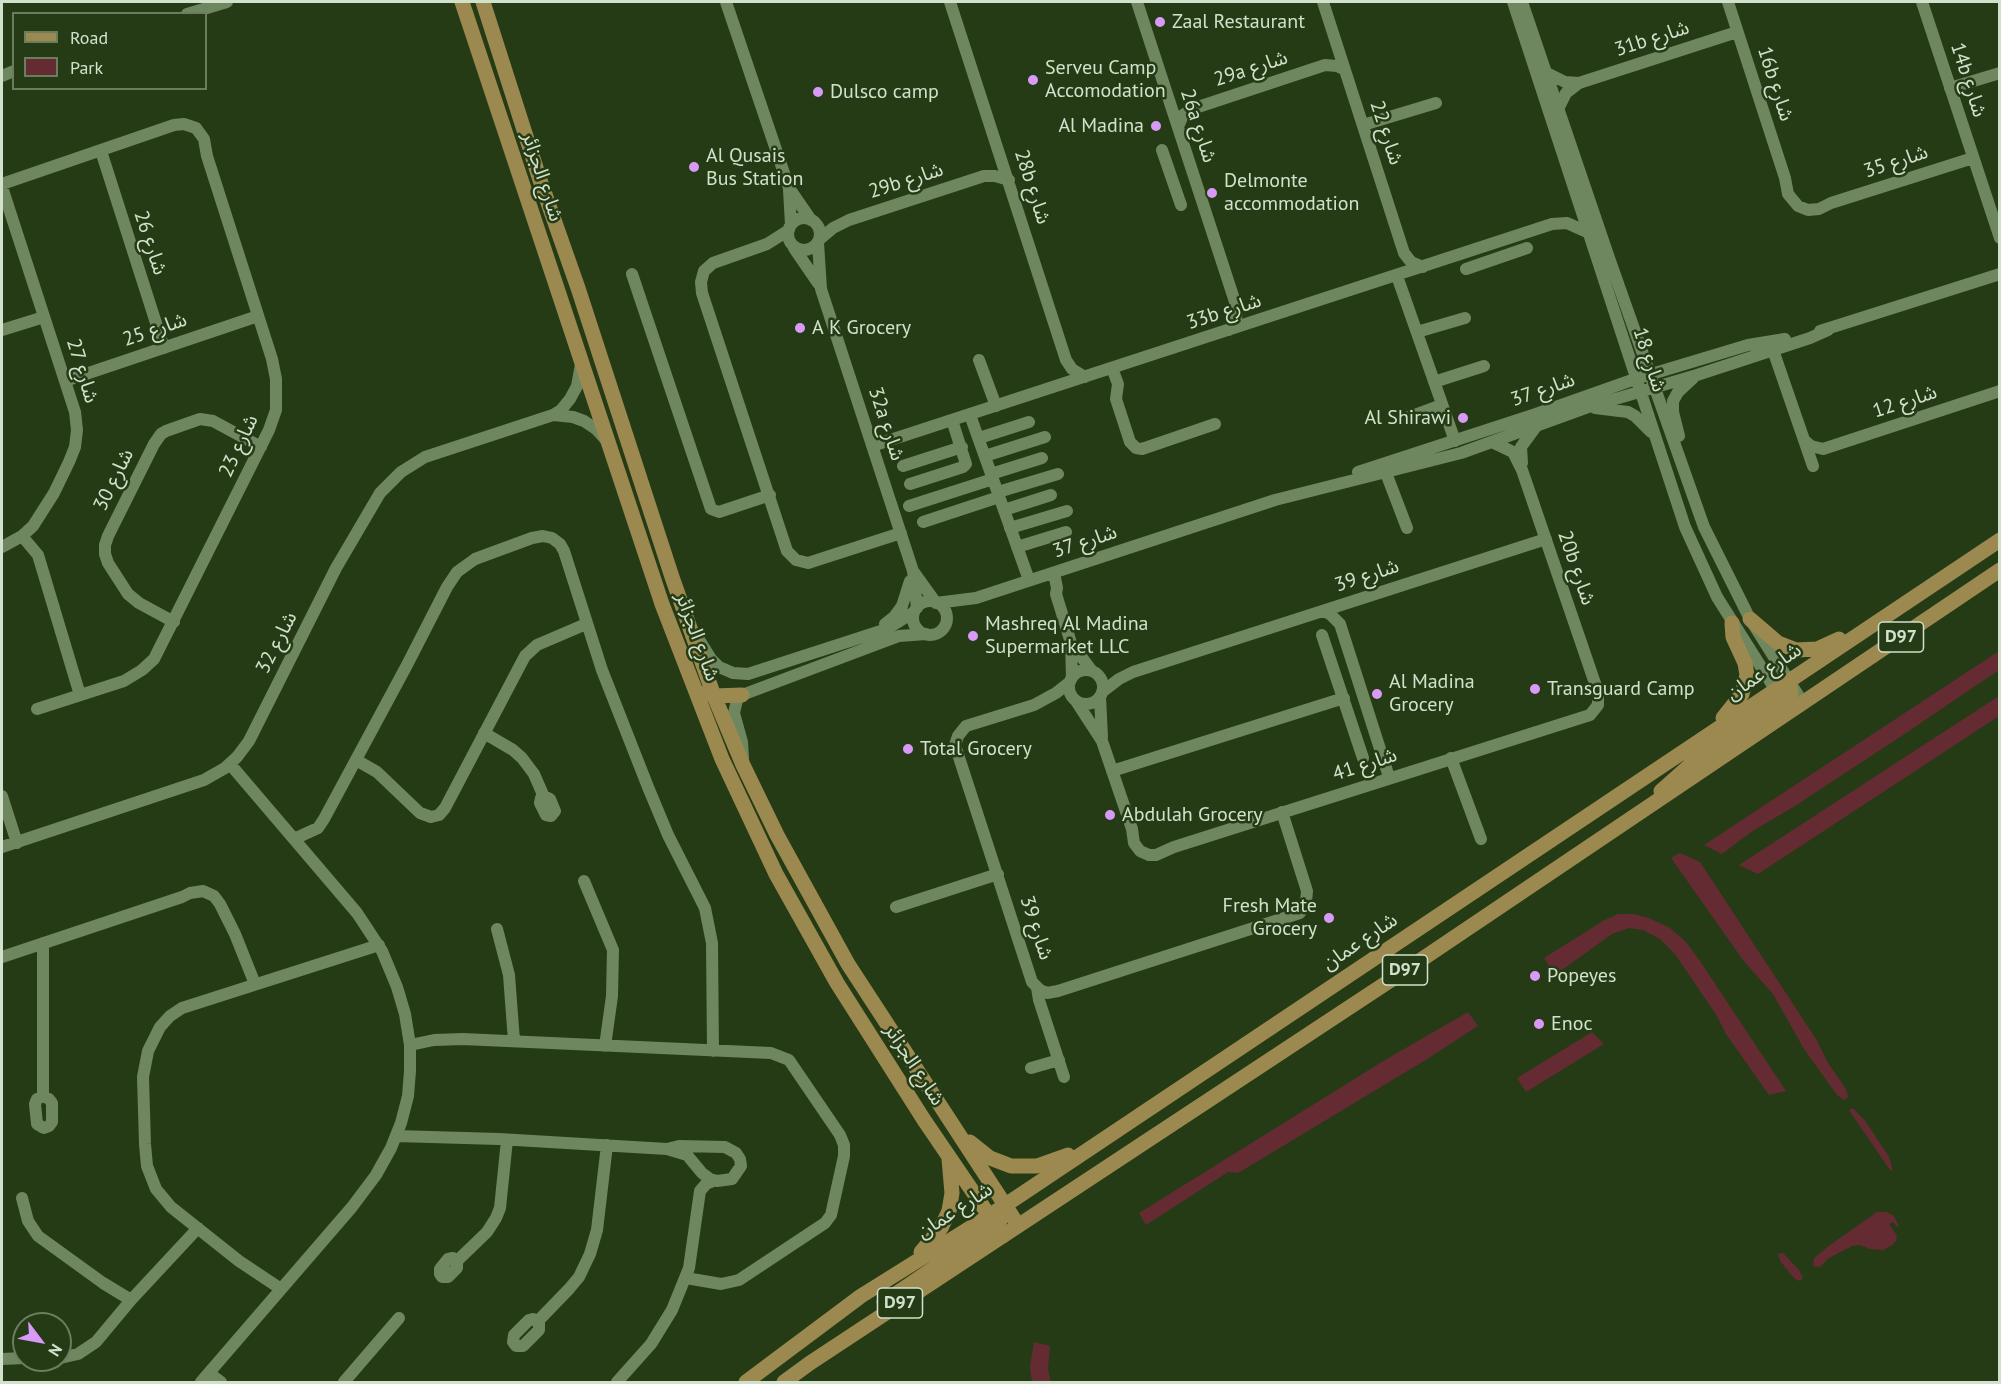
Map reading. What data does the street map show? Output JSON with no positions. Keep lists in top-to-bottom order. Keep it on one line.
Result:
{"streets":{"main road":["شارع الجزائر","D97","شارع عمان"],"street":["31b شارع","29a شارع","14b شارع","16b شارع","26a شارع","شارع 22","شارع 35","29b شارع","28b شارع","شارع 26","33b شارع","شارع 25","شارع 18","شارع 27","شارع 37","شارع 12","32a شارع","شارع 23","شارع 30","20b شارع","شارع 39","شارع 32","شارع 41"]},"crossings":[["31b شارع","16b شارع"],["29a شارع","26a شارع"],["29a شارع","شارع 22"],["14b شارع","شارع 35"],["16b شارع","شارع 35"],["26a شارع","33b شارع"],["شارع 22","33b شارع"],["شارع الجزائر","شارع 32"],["شارع الجزائر","شارع عمان"],["29b شارع","28b شارع"],["29b شارع","32a شارع"],["28b شارع","33b شارع"],["شارع 26","شارع 25"],["شارع 26","شارع 23"],["33b شارع","شارع 18"],["33b شارع","32a شارع"],["شارع 25","شارع 27"],["شارع 25","شارع 23"],["شارع 18","شارع 37"],["شارع 18","شارع عمان"],["شارع 27","شارع 23"],["شارع 37","شارع 12"],["شارع 37","32a شارع"],["شارع 37","20b شارع"],["شارع 23","شارع 30"],["20b شارع","شارع 39"],["20b شارع","شارع 41"]],"places":["Zaal Restaurant","Serveu Camp Accomodation","Dulsco camp","Al Madina","Al Qusais Bus Station","Delmonte accommodation","A K Grocery","Al Shirawi","Mashreq Al Madina Supermarket LLC","Transguard Camp","Al Madina Grocery","Total Grocery","Abdulah Grocery","Fresh Mate Grocery","Popeyes","Enoc"],"legend":["Road","Park"],"north":"bottom right"}
